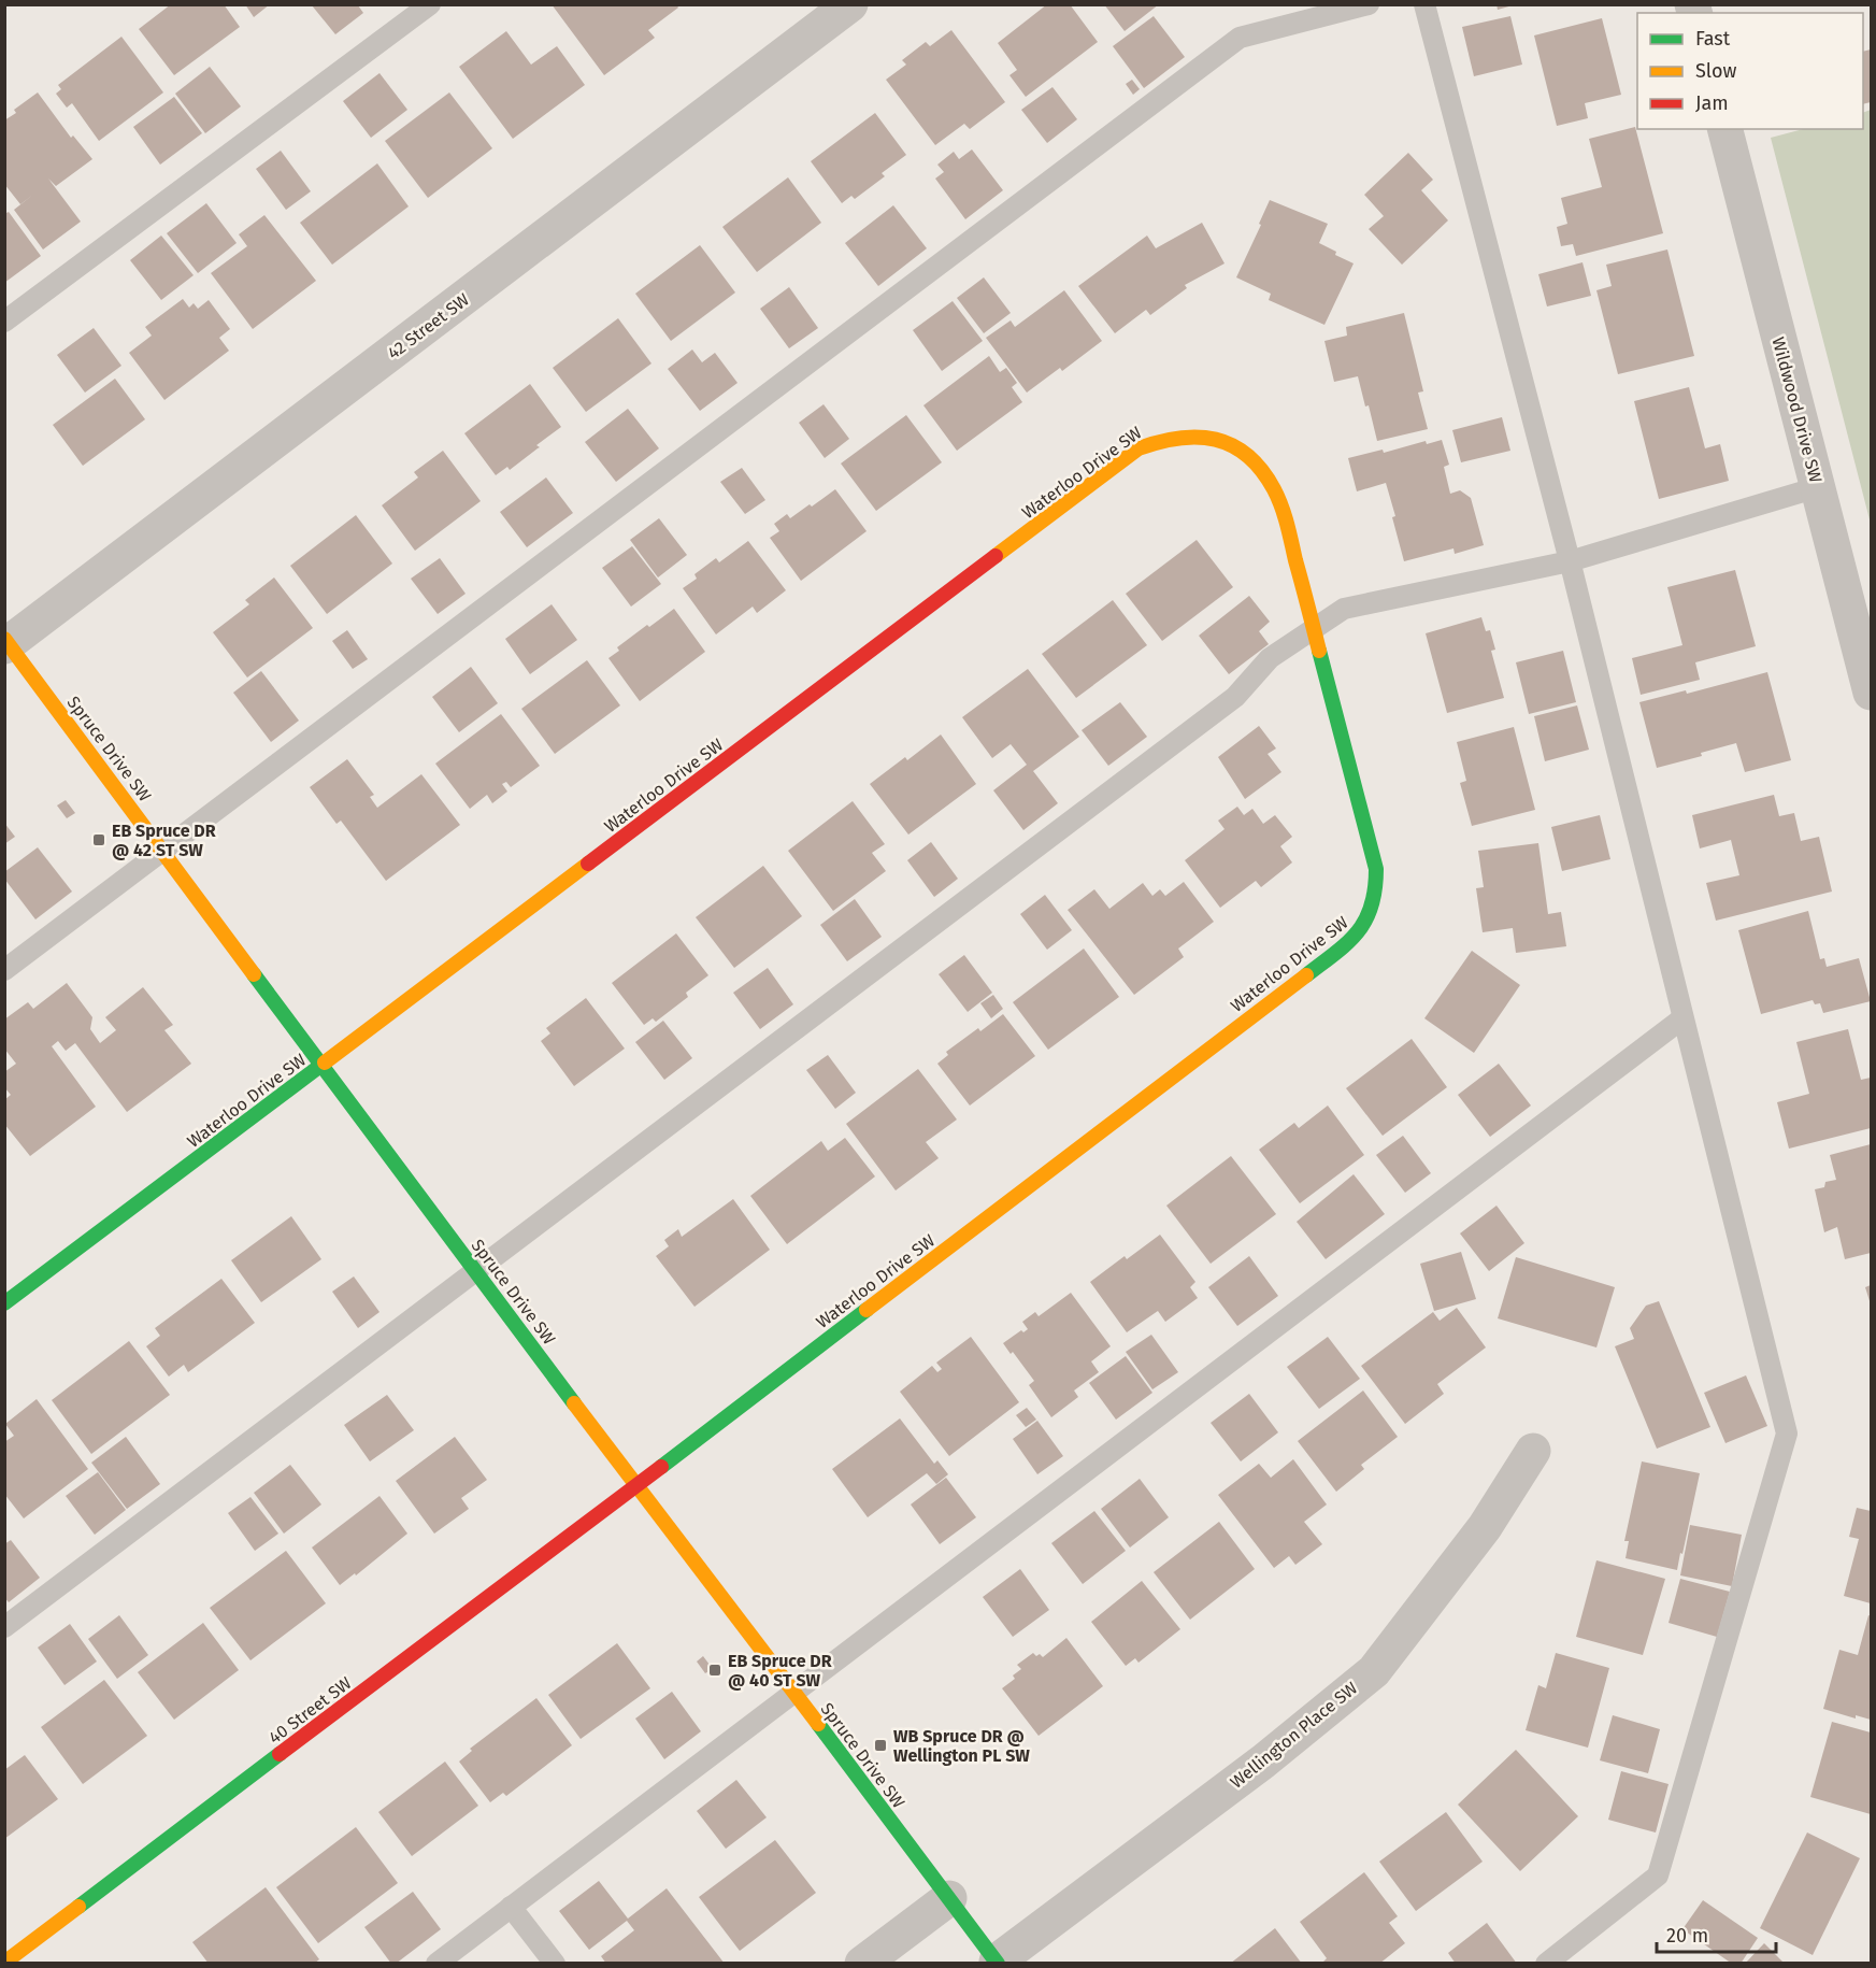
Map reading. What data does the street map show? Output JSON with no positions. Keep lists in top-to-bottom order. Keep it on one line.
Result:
{"streets":{"street":["42 Street SW","Wildwood Drive SW","Waterloo Drive SW","Spruce Drive SW","40 Street SW","Wellington Place SW"]},"crossings":[["42 Street SW","Spruce Drive SW"],["Waterloo Drive SW","Spruce Drive SW"],["Waterloo Drive SW","40 Street SW"],["Spruce Drive SW","40 Street SW"],["Spruce Drive SW","Wellington Place SW"]],"places":{"transit":["EB Spruce DR @ 42 ST SW","EB Spruce DR @ 40 ST SW","WB Spruce DR @ Wellington PL SW"]},"legend":["Fast","Slow","Jam"],"scale_bar":"20 m"}
